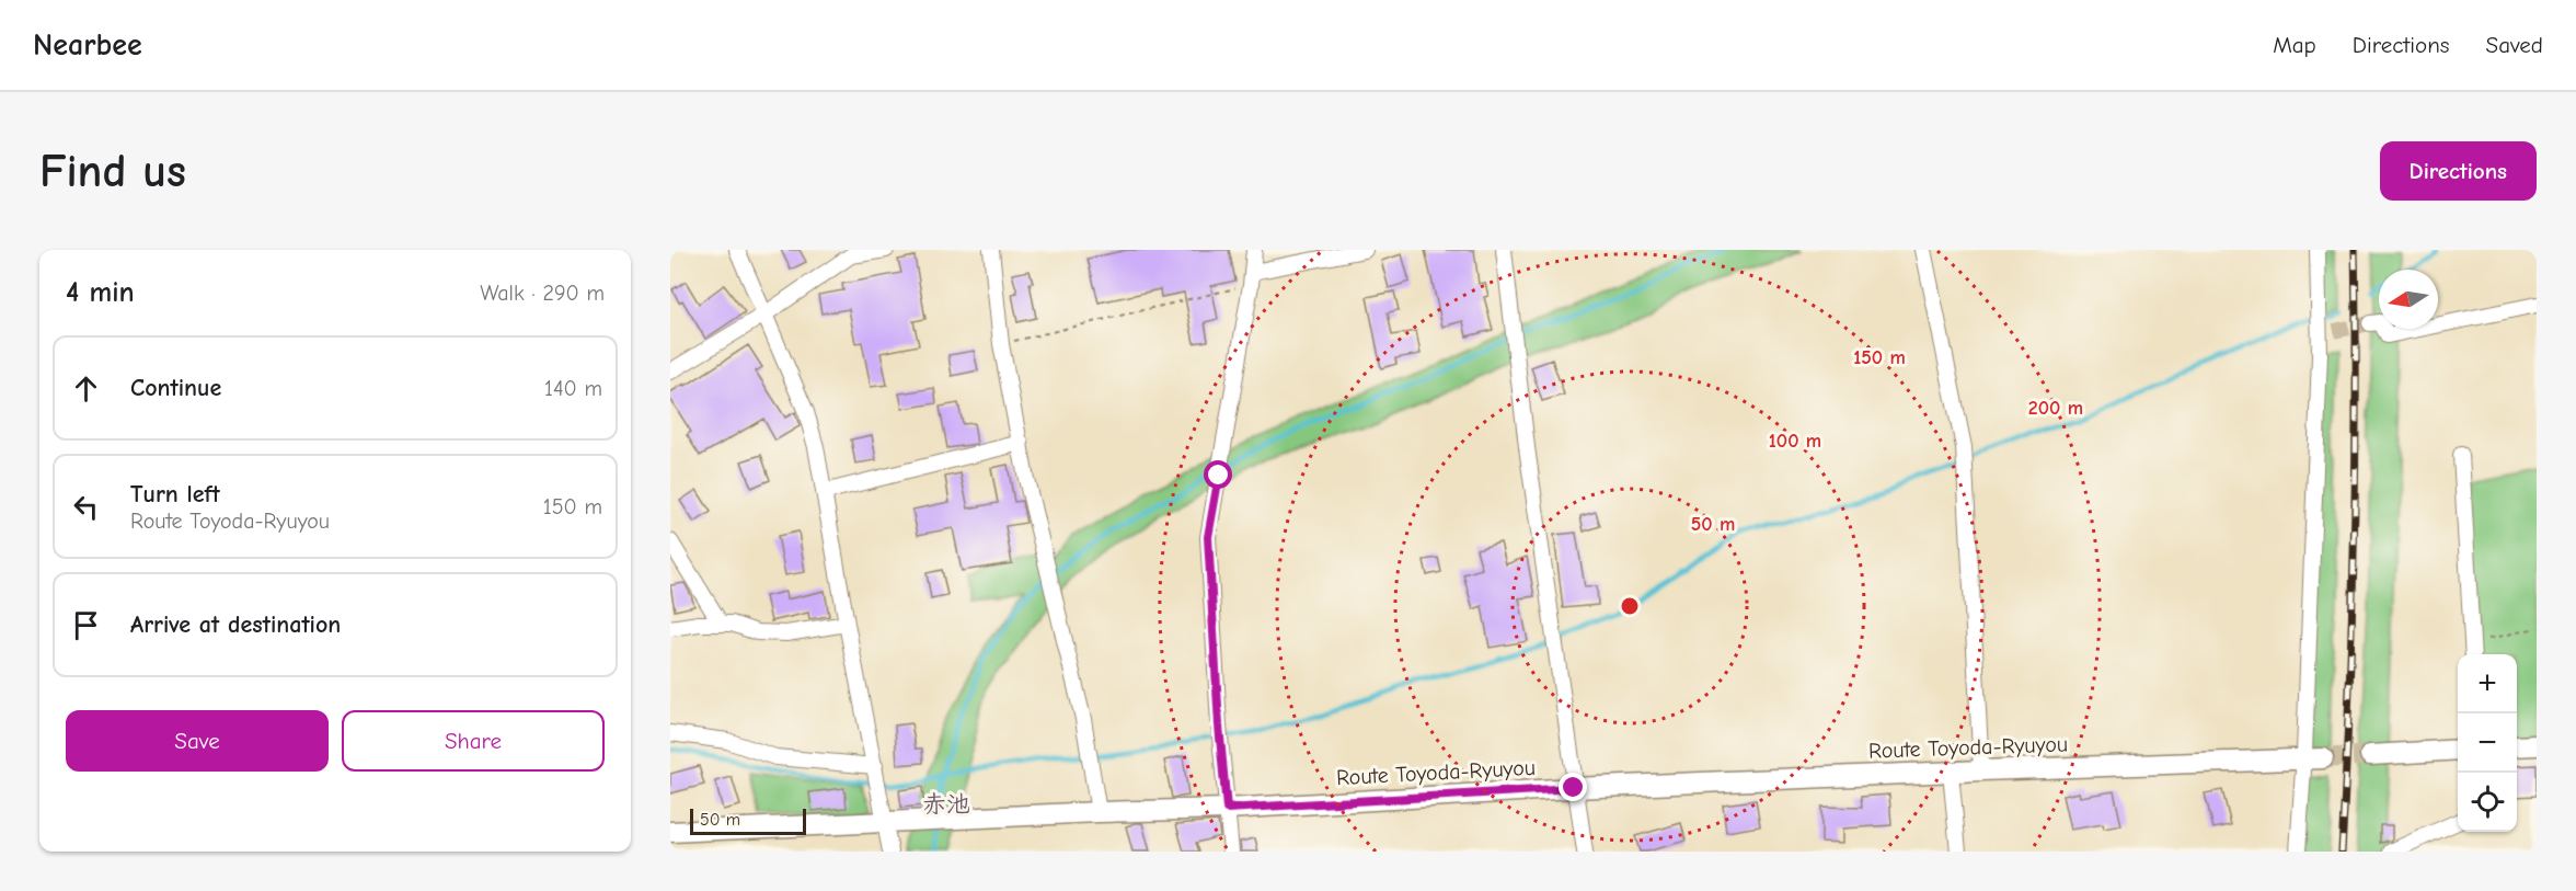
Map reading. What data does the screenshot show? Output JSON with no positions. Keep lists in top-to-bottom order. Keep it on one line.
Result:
{"streets":{"main road":["Route Toyoda-Ryuyou"]},"districts":["赤池"],"scale_bar":"50 m","north":"left","page":{"header":"Nearbee","nav":["Map","Directions","Saved"],"buttons":["Directions",["Save","Share"]],"title":"Find us","heading":["4 min","Walk · 290 m"],"list":[["Continue","140 m"],["Turn left","Route Toyoda-Ryuyou","150 m"],"Arrive at destination"],"map_buttons":["+","−"],"scale":"50 m"},"rings":["150 m","200 m","100 m","50 m"]}
